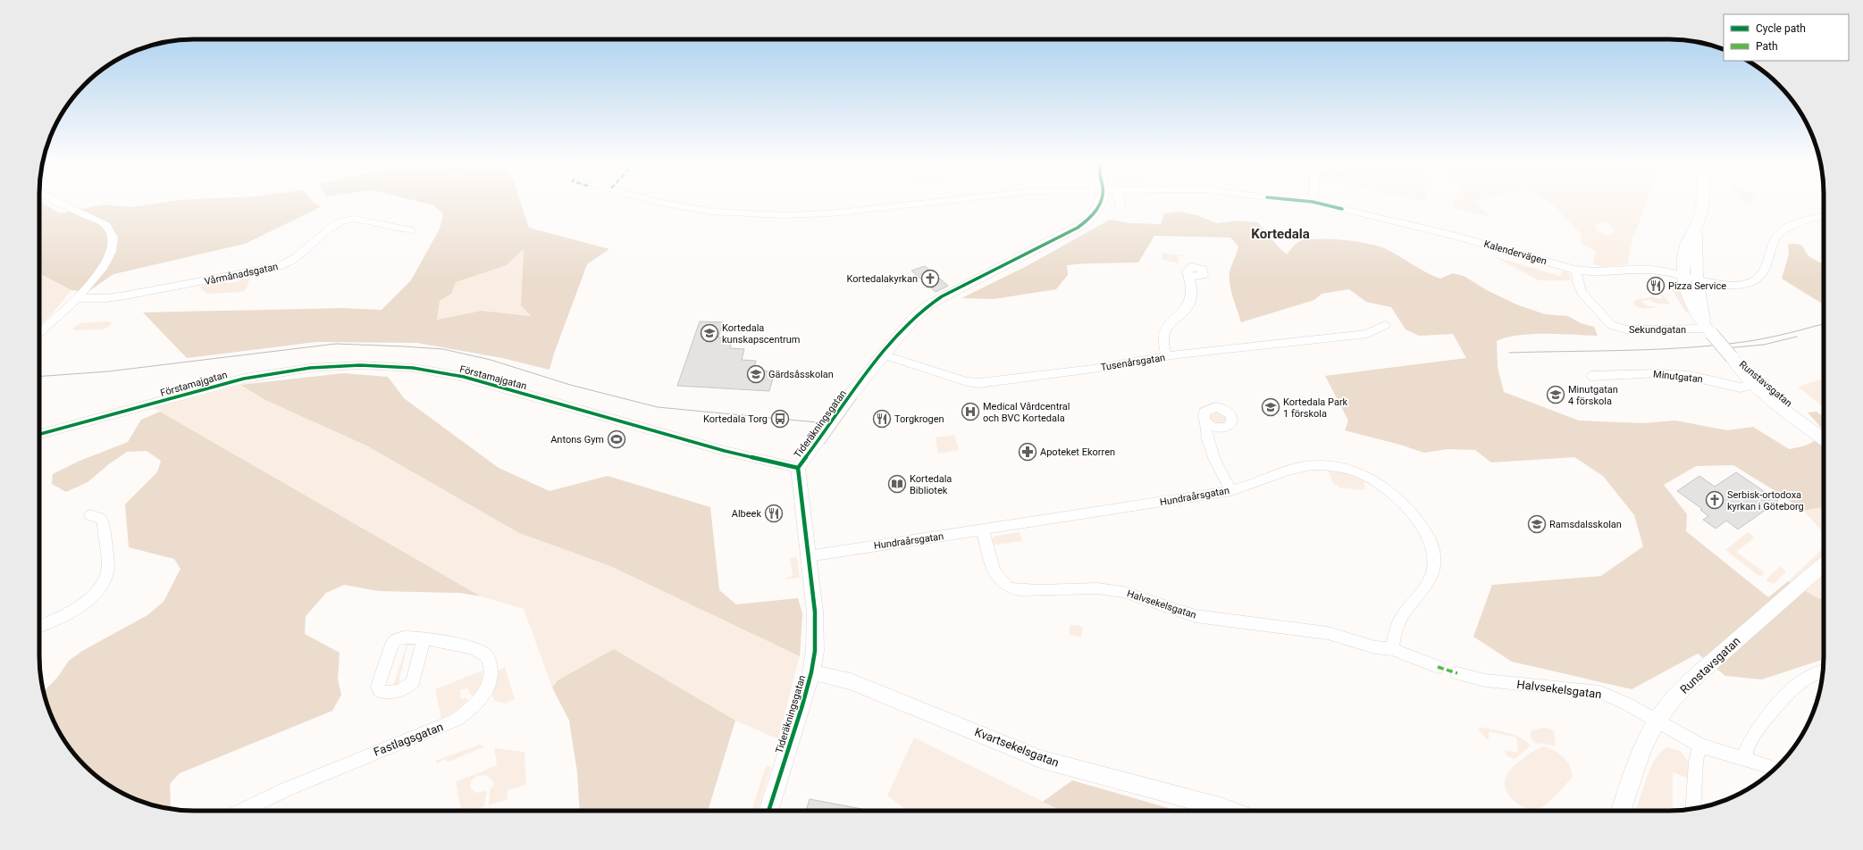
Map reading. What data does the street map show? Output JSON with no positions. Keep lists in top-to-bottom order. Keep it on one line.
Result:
{"streets":{"street":["Kalendervägen","Vårmånadsgatan","Sekundgatan","Tusenårsgatan","Minutgatan","Förstamajgatan","Runstavsgatan","Tideräkningsgatan","Hundraårsgatan","Halvsekelsgatan","Fastlagsgatan","Kvartsekelsgatan"]},"crossings":[["Kalendervägen","Sekundgatan"],["Kalendervägen","Runstavsgatan"],["Sekundgatan","Runstavsgatan"],["Tusenårsgatan","Tideräkningsgatan"],["Minutgatan","Runstavsgatan"],["Förstamajgatan","Tideräkningsgatan"],["Runstavsgatan","Halvsekelsgatan"],["Tideräkningsgatan","Hundraårsgatan"],["Tideräkningsgatan","Kvartsekelsgatan"],["Hundraårsgatan","Halvsekelsgatan"]],"districts":["Kortedala"],"places":{"church":["Kortedalakyrkan","Serbisk-ortodoxa kyrkan i Göteborg"],"restaurant":["Pizza Service","Torgkrogen","Albeek"],"school or university":["Kortedala kunskapscentrum","Gärdsåsskolan","Minutgatan 4 förskola","Kortedala Park 1 förskola","Ramsdalsskolan"],"hospital":["Medical Vårdcentral och BVC Kortedala"],"bus stop":["Kortedala Torg"],"sports":["Antons Gym"],"pharmacy":["Apoteket Ekorren"],"library":["Kortedala Bibliotek"]},"legend":["Cycle path","Path"]}
